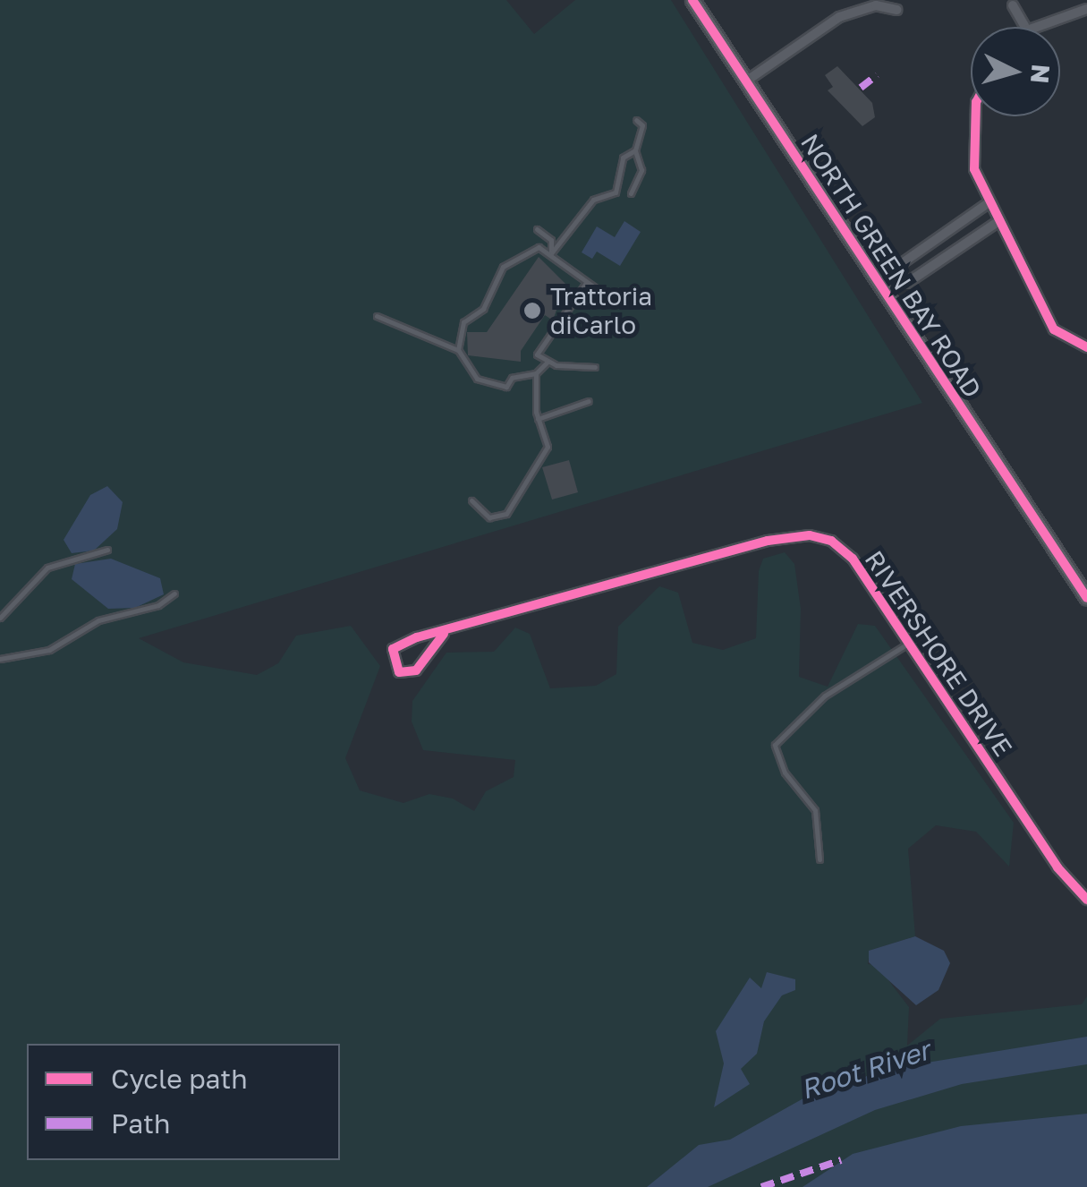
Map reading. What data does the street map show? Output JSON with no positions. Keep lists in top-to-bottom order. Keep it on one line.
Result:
{"streets":{"street":["NORTH GREEN BAY ROAD","RIVERSHORE DRIVE"]},"water":["Root River"],"places":["Trattoria diCarlo"],"legend":["Cycle path","Path"],"north":"right"}
